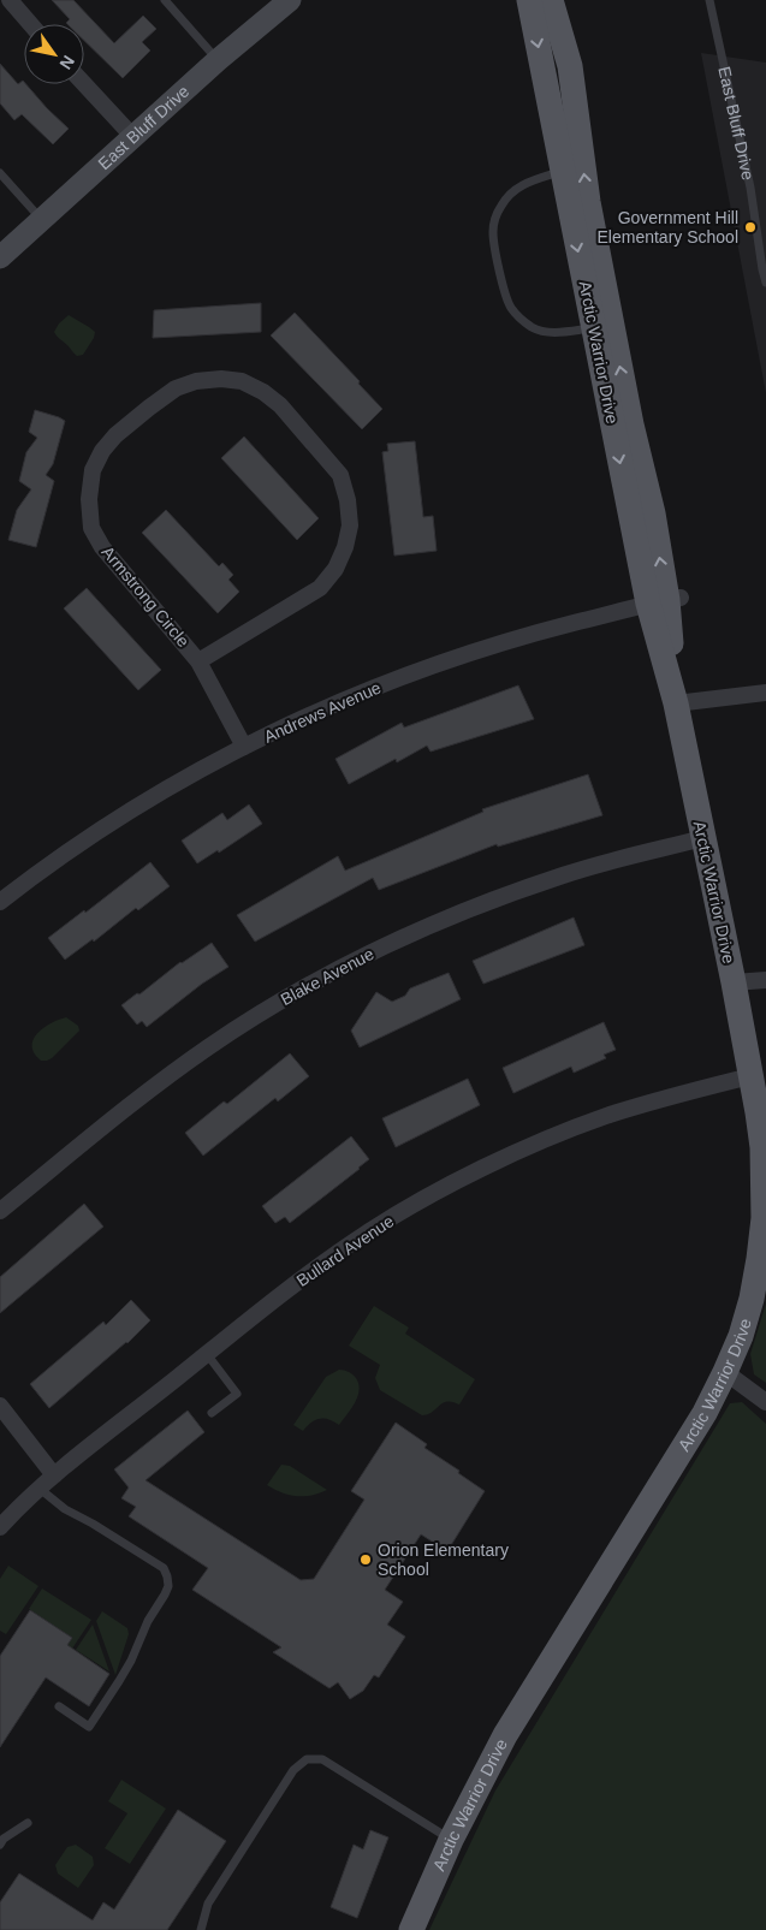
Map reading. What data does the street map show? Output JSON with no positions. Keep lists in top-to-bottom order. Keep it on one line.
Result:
{"streets":{"main road":["Arctic Warrior Drive"],"street":["East Bluff Drive","Armstrong Circle","Andrews Avenue","Blake Avenue","Bullard Avenue"]},"crossings":[["Arctic Warrior Drive","Andrews Avenue"],["Arctic Warrior Drive","Blake Avenue"],["Arctic Warrior Drive","Bullard Avenue"],["Armstrong Circle","Andrews Avenue"]],"places":["Government Hill Elementary School","Orion Elementary School"],"north":"bottom right"}
